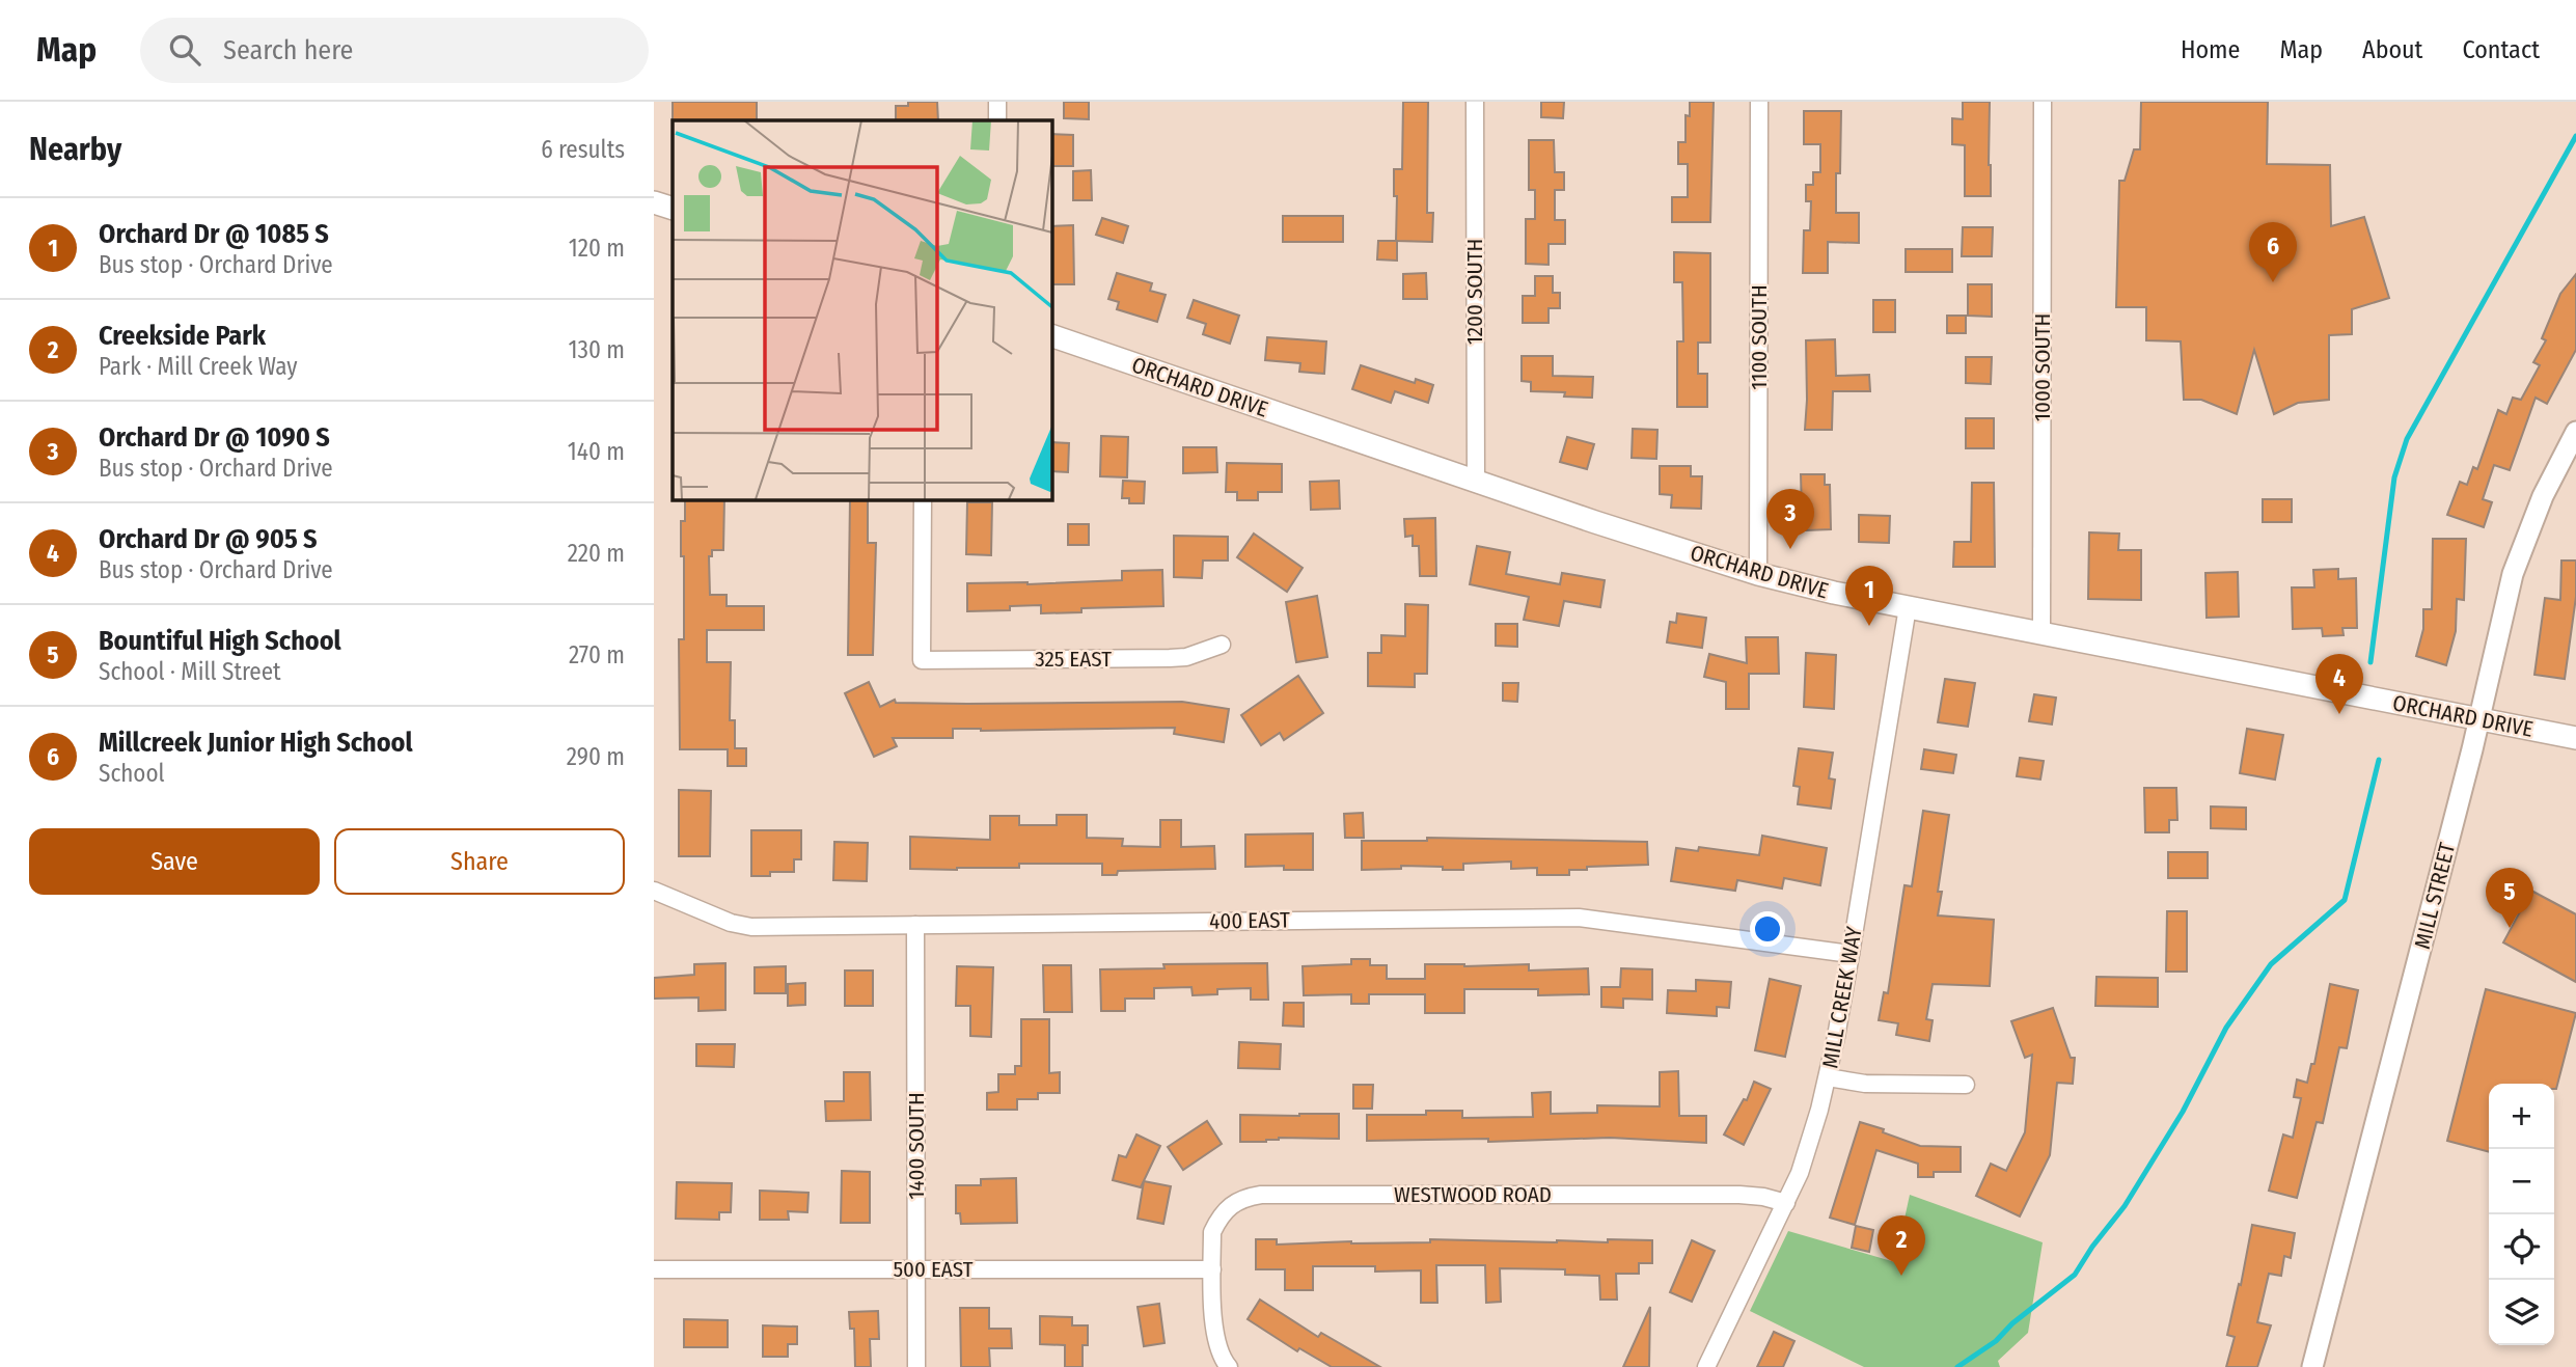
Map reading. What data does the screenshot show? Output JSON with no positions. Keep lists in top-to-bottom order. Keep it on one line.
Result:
{"streets":{"main road":["ORCHARD DRIVE"],"street":["1200 SOUTH","1100 SOUTH","1000 SOUTH","325 EAST","MILL STREET","400 EAST","MILL CREEK WAY","1400 SOUTH","WESTWOOD ROAD","500 EAST"]},"crossings":[["1200 SOUTH","ORCHARD DRIVE"],["1100 SOUTH","ORCHARD DRIVE"],["1000 SOUTH","ORCHARD DRIVE"],["ORCHARD DRIVE","MILL STREET"],["ORCHARD DRIVE","MILL CREEK WAY"],["400 EAST","MILL CREEK WAY"],["400 EAST","1400 SOUTH"],["MILL CREEK WAY","WESTWOOD ROAD"],["1400 SOUTH","500 EAST"],["WESTWOOD ROAD","500 EAST"]],"page":{"header":"Map","search":"Search here","nav":["Home","Map","About","Contact"],"heading":["Nearby","6 results"],"list":[{"mark":"1","name":"Orchard Dr @ 1085 S","note":"Bus stop · Orchard Drive","value":"120 m"},{"mark":"2","name":"Creekside Park","note":"Park · Mill Creek Way","value":"130 m"},{"mark":"3","name":"Orchard Dr @ 1090 S","note":"Bus stop · Orchard Drive","value":"140 m"},{"mark":"4","name":"Orchard Dr @ 905 S","note":"Bus stop · Orchard Drive","value":"220 m"},{"mark":"5","name":"Bountiful High School","note":"School · Mill Street","value":"270 m"},{"mark":"6","name":"Millcreek Junior High School","note":"School","value":"290 m"}],"pins":["6","3","1","4","5","2"],"buttons":["Save","Share"],"map_buttons":["+","−"]}}
